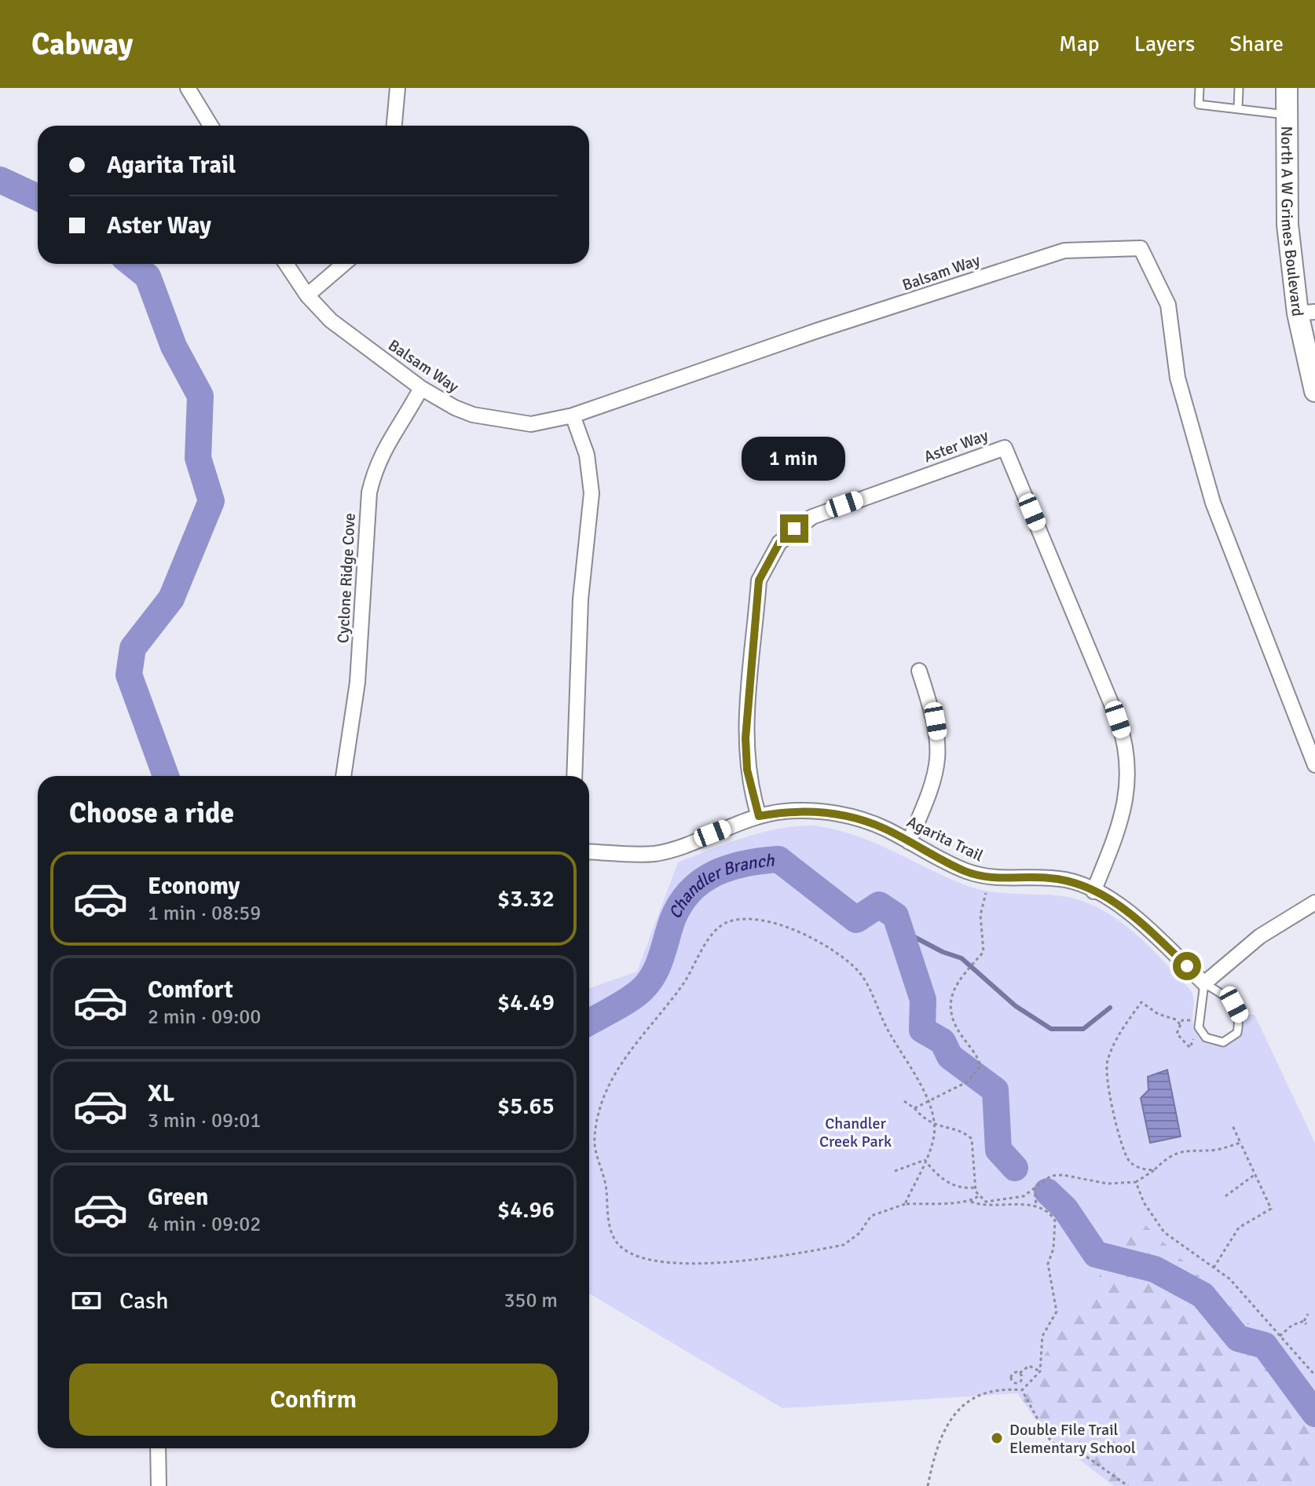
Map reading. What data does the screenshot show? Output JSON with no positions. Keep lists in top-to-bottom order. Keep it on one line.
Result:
{"streets":{"main road":["North A W Grimes Boulevard"],"street":["Balsam Way","Aster Way","Cyclone Ridge Cove","Agarita Trail"]},"crossings":[["Balsam Way","Cyclone Ridge Cove"],["Aster Way","Agarita Trail"]],"water":["Chandler Branch"],"parks":["Chandler Creek Park"],"places":["Double File Trail Elementary School"],"page":{"header":"Cabway","nav":["Map","Layers","Share"],"banner":["Agarita Trail","Aster Way"],"bubble":"1 min","heading":"Choose a ride","list":[{"name":"Economy","note":"1 min · 08:59","value":"$3.32"},{"name":"Comfort","note":"2 min · 09:00","value":"$4.49"},{"name":"XL","note":"3 min · 09:01","value":"$5.65"},{"name":"Green","note":"4 min · 09:02","value":"$4.96"}],"pay":["Cash","350 m"],"buttons":"Confirm"}}
